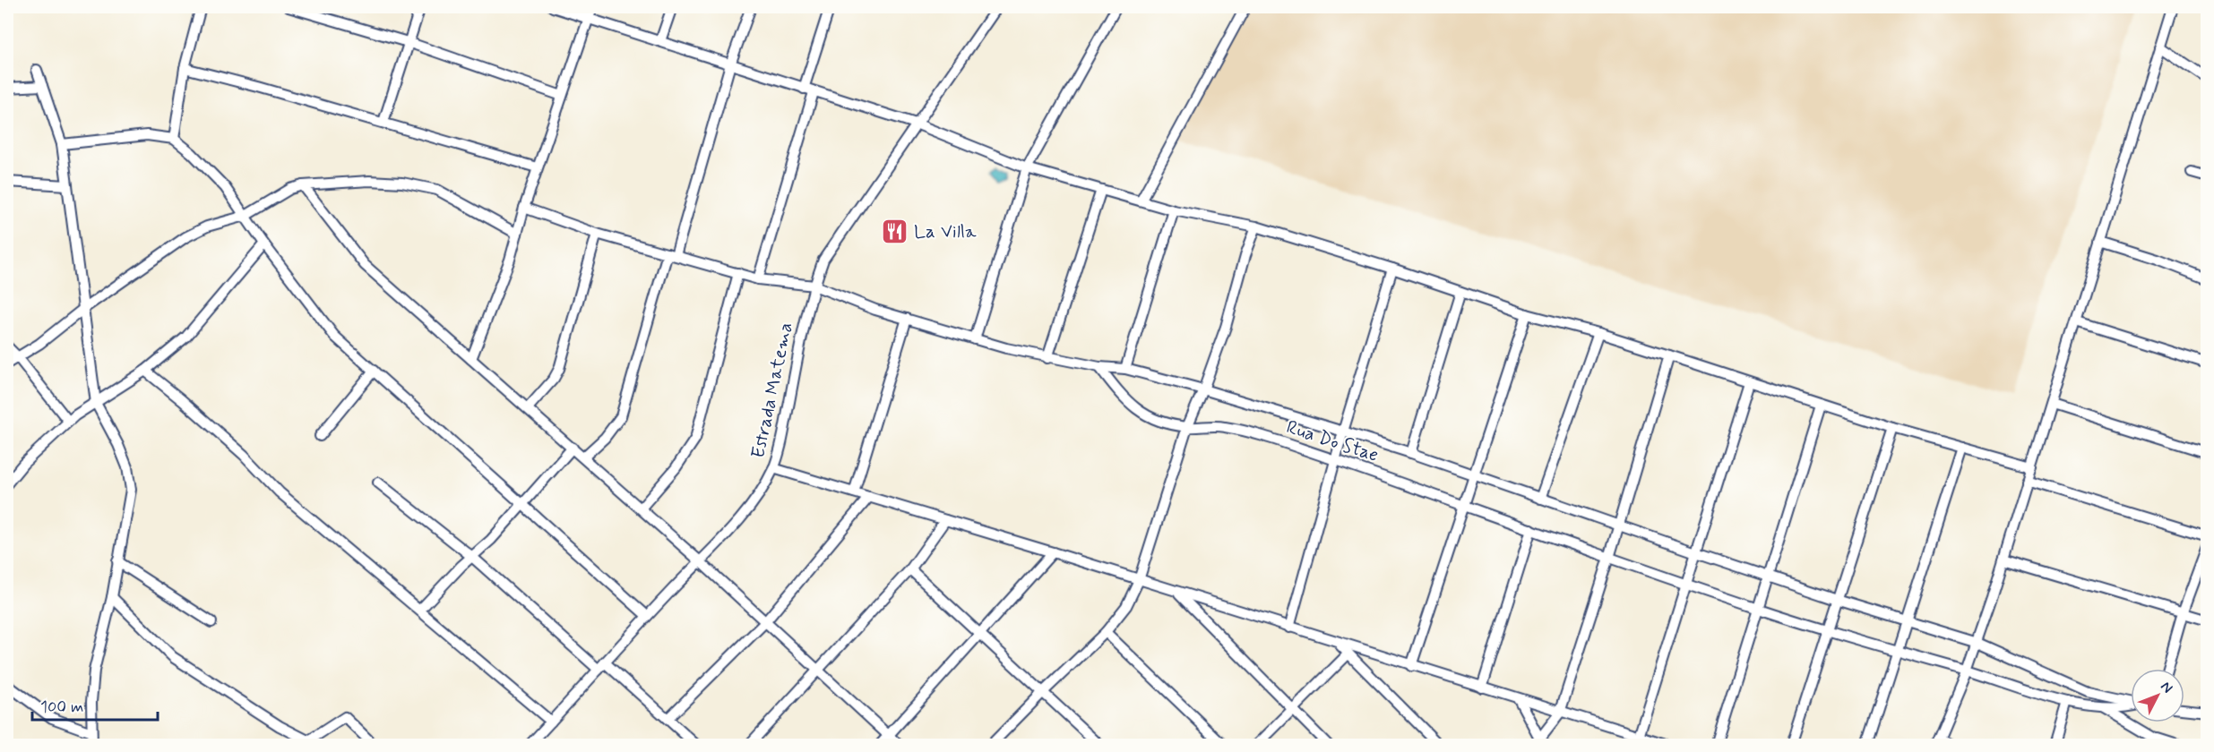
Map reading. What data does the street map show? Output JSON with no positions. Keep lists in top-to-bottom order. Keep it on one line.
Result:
{"streets":{"street":["Estrada Matema","Rua Do Stae"]},"places":{"restaurant":["La Villa"]},"scale_bar":"100 m","north":"top right"}
